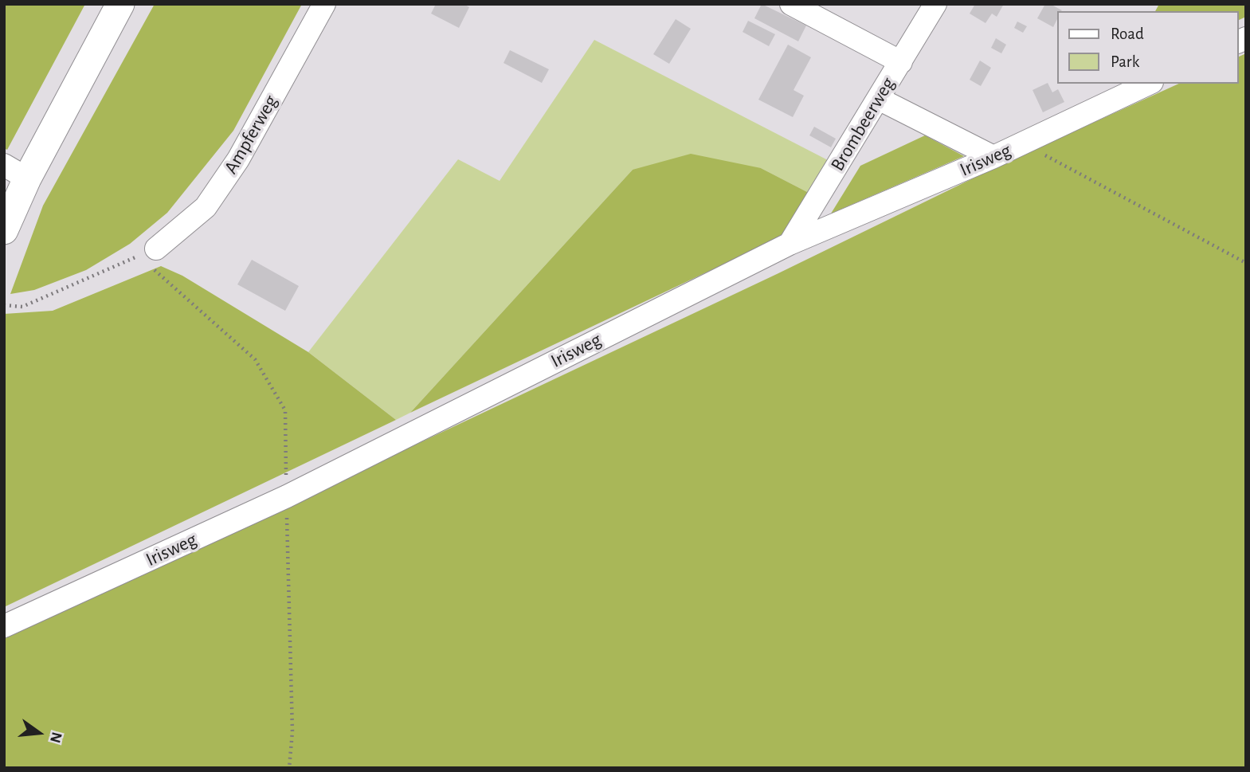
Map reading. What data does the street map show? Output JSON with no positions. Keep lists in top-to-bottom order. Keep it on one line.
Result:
{"streets":{"street":["Brombeerweg","Ampferweg","Irisweg"]},"crossings":[["Brombeerweg","Irisweg"]],"legend":["Road","Park"],"north":"right"}
